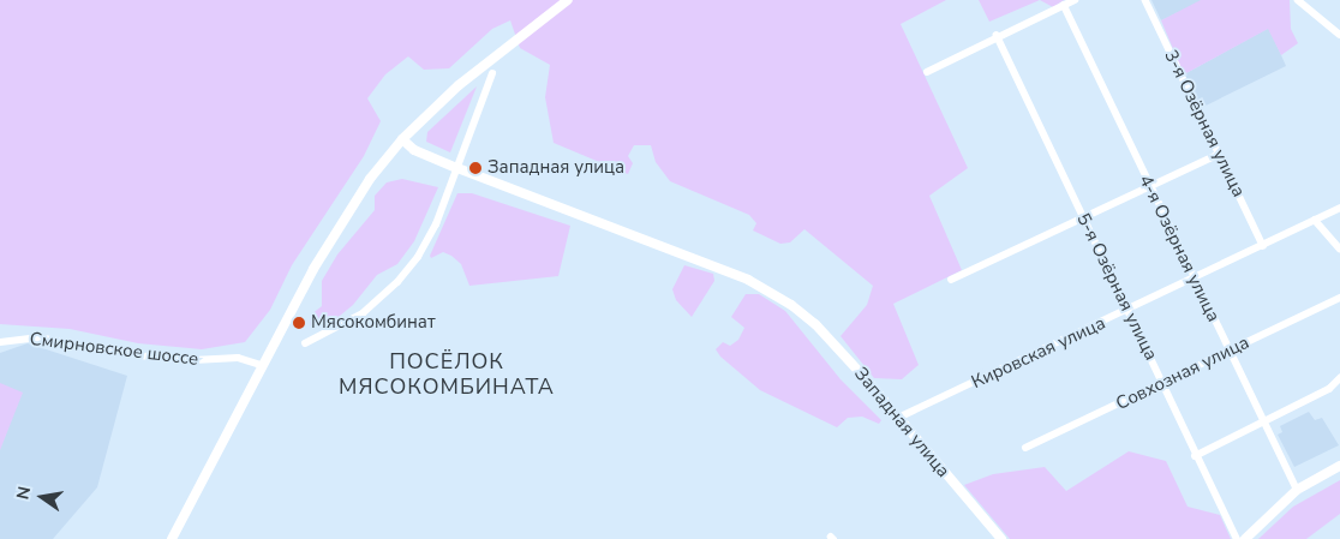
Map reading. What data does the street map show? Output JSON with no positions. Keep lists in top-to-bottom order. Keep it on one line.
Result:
{"streets":{"street":["3-я Озёрная улица","4-я Озёрная улица","5-я Озёрная улица","Смирновское шоссе","Кировская улица","Совхозная улица","Западная улица"]},"crossings":[["3-я Озёрная улица","Кировская улица"],["4-я Озёрная улица","Кировская улица"],["4-я Озёрная улица","Совхозная улица"],["5-я Озёрная улица","Кировская улица"],["5-я Озёрная улица","Совхозная улица"],["Кировская улица","Западная улица"]],"districts":["ПОСЁЛОК МЯСОКОМБИНАТА"],"places":["Западная улица","Мясокомбинат"],"north":"left"}
